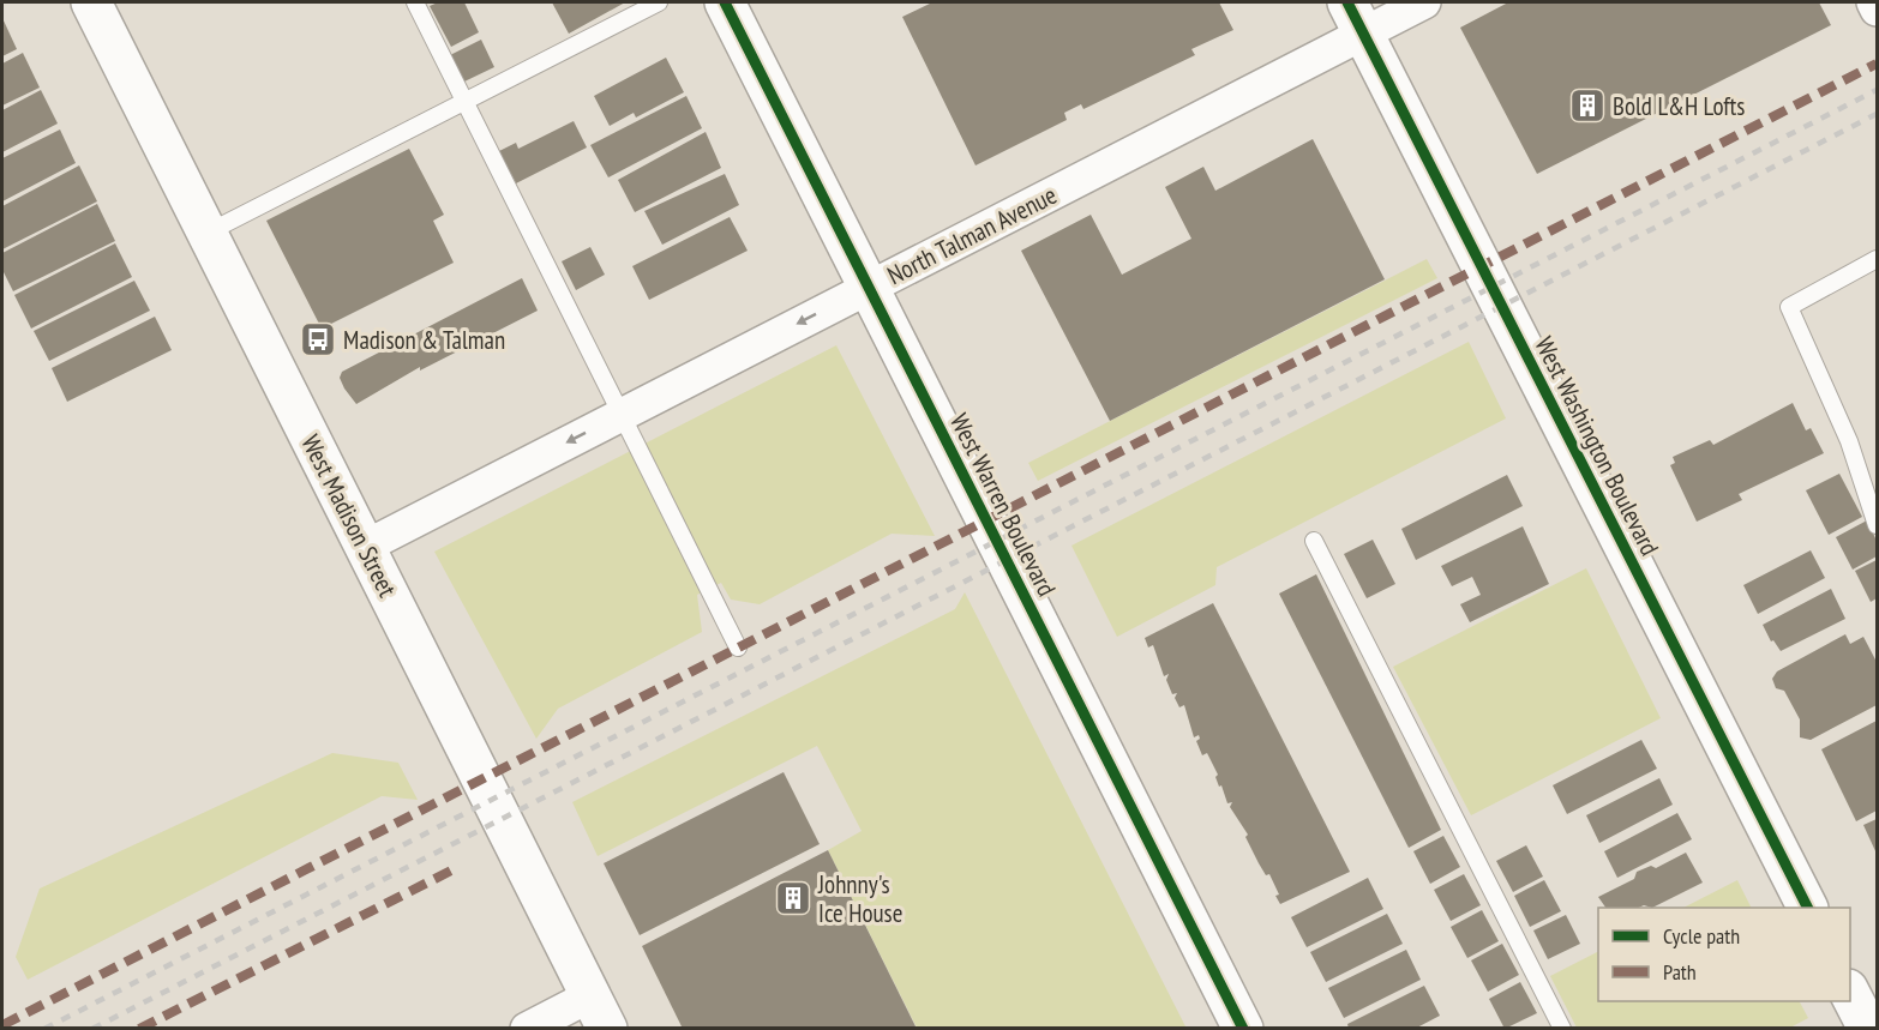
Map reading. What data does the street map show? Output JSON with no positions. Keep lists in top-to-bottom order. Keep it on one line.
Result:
{"streets":{"street":["North Talman Avenue","West Washington Boulevard","West Warren Boulevard","West Madison Street"]},"crossings":[["North Talman Avenue","West Washington Boulevard"],["North Talman Avenue","West Warren Boulevard"],["North Talman Avenue","West Madison Street"]],"one_way":["North Talman Avenue"],"places":{"building":["Bold L&H Lofts","Johnny's Ice House"],"bus stop":["Madison & Talman"]},"legend":["Cycle path","Path"]}
